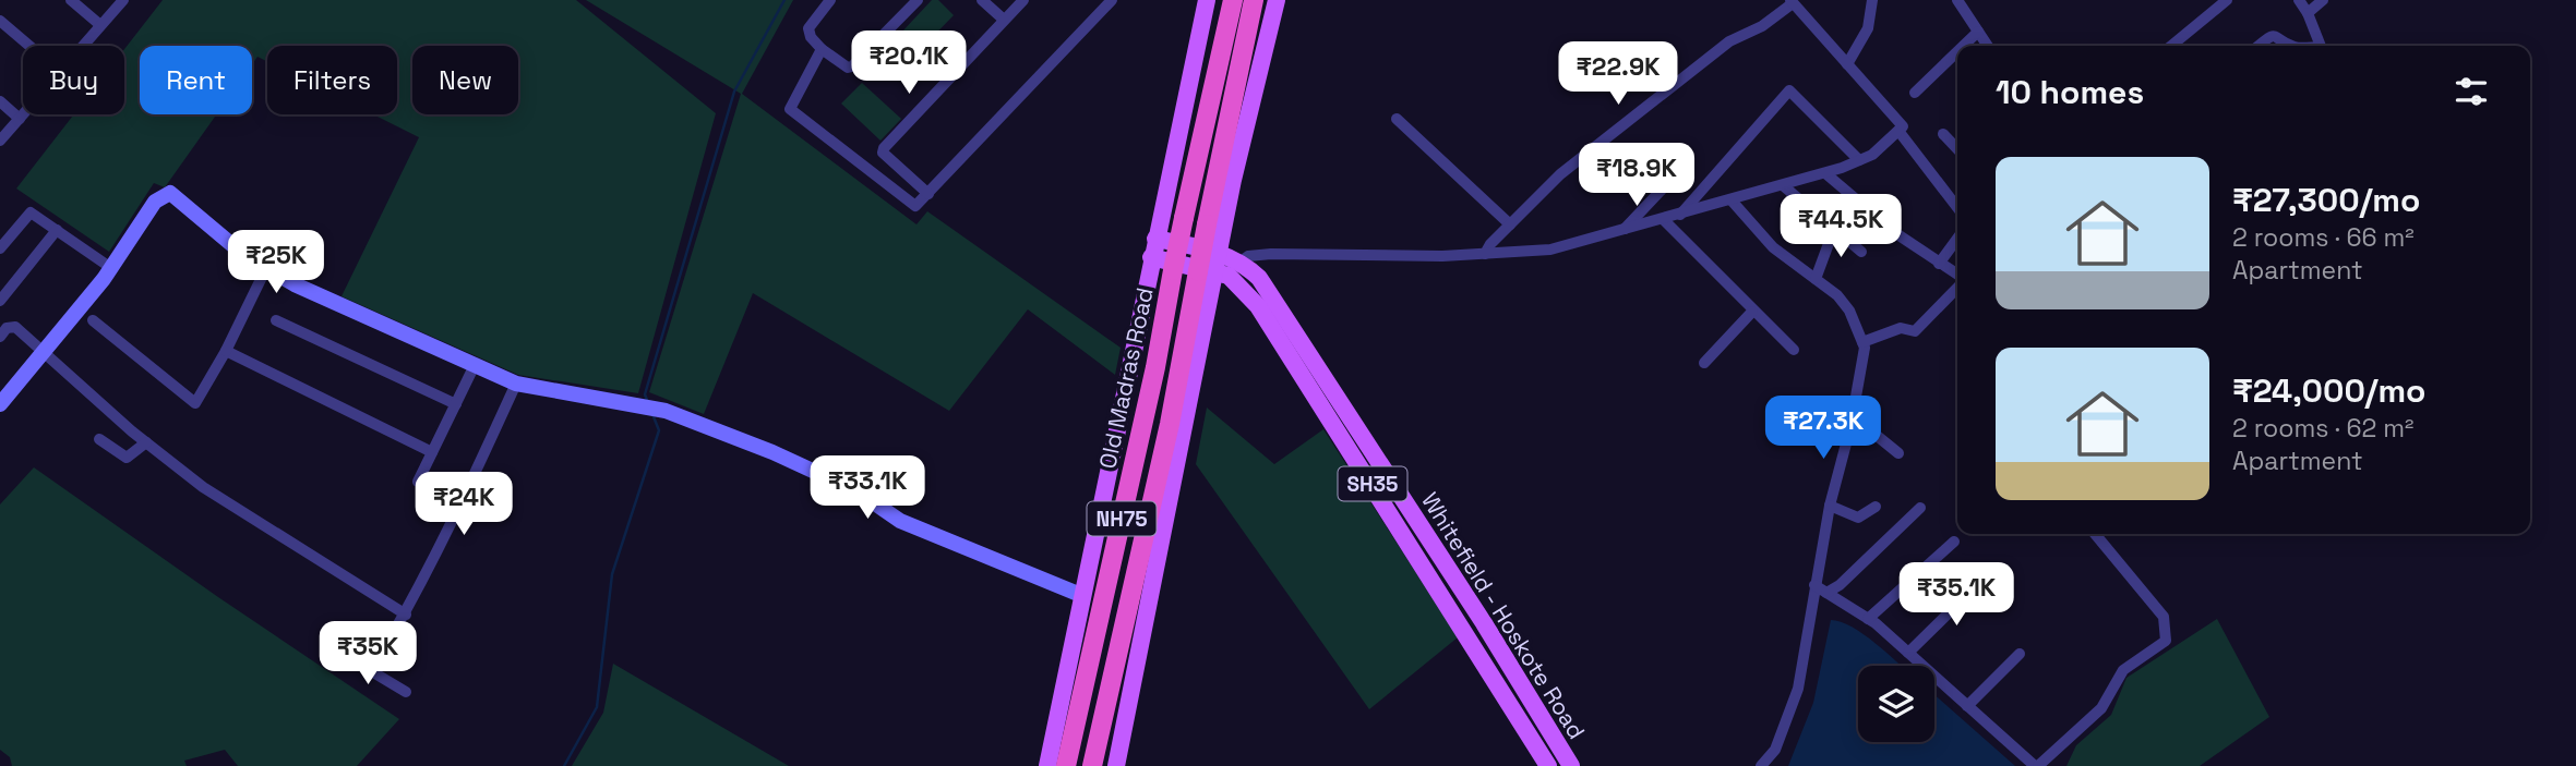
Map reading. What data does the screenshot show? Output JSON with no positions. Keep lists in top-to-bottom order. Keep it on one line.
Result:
{"streets":{"highway":["Old Madras Road","NH75"],"main road":["SH35","Whitefield - Hoskote Road"]},"crossings":[["NH75","Whitefield - Hoskote Road"]],"page":{"price":["₹20.1K","₹22.9K","₹18.9K","₹44.5K","₹25K","₹27.3K","₹33.1K","₹24K","₹35.1K","₹35K"],"chip":["Buy","Rent","Filters","New"],"heading":"10 homes","list":[{"name":"₹27,300/mo","note":"2 rooms · 66 m² · Apartment"},{"name":"₹24,000/mo","note":"2 rooms · 62 m² · Apartment"}]}}
